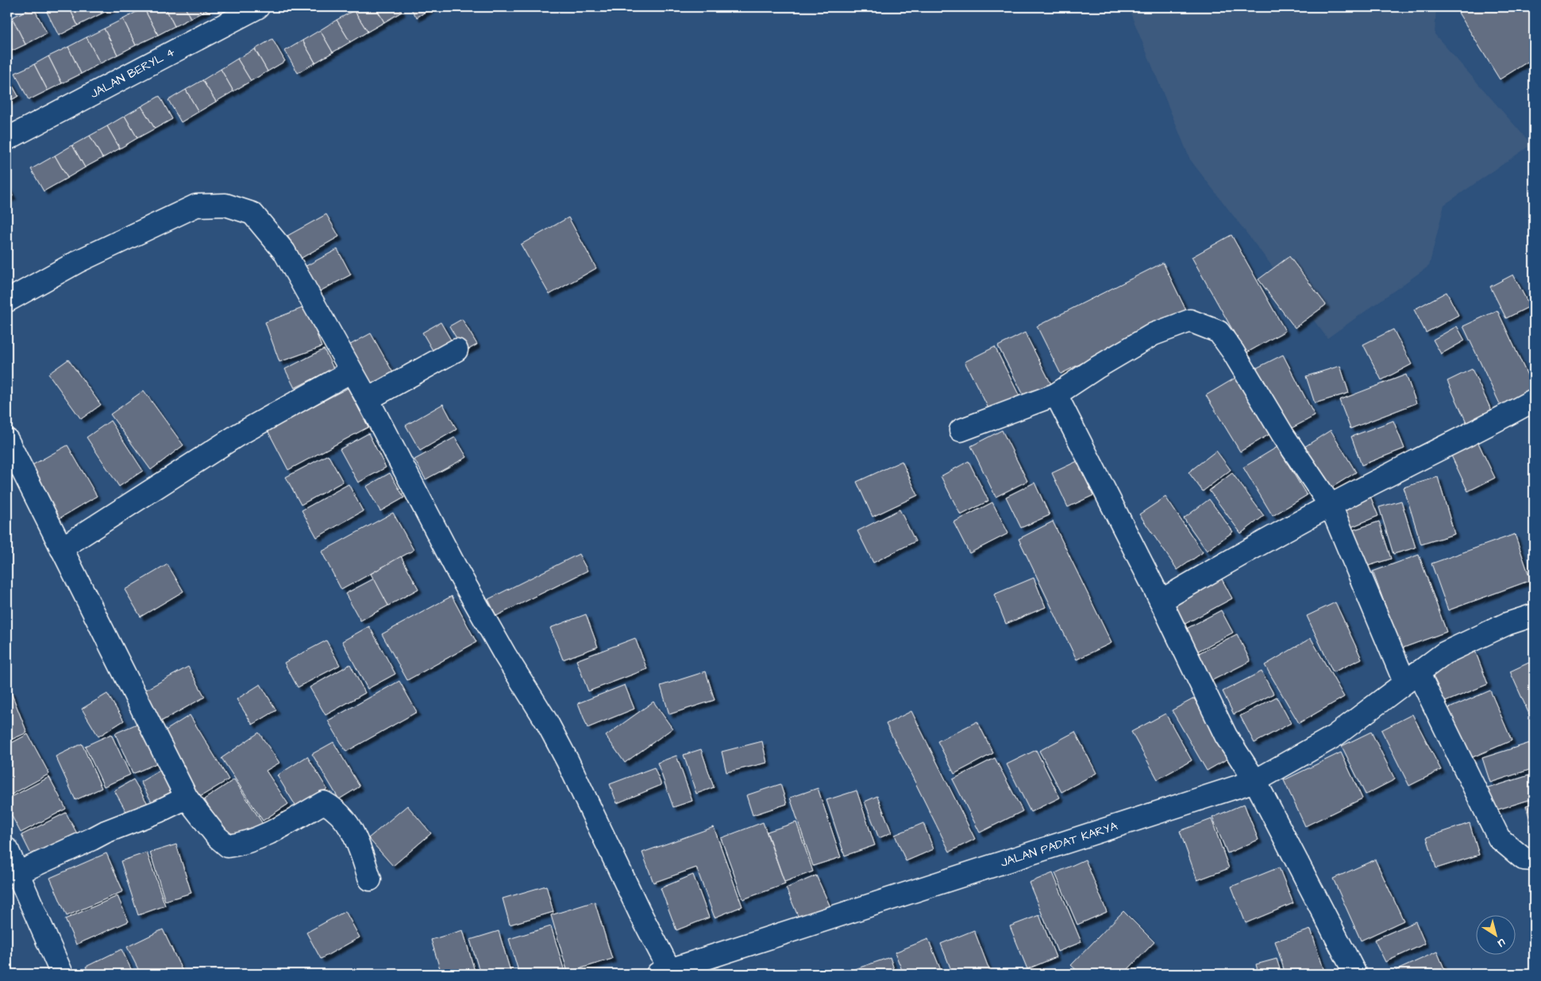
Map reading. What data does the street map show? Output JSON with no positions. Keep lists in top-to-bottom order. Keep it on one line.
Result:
{"streets":{"street":["JALAN BERYL 4","JALAN PADAT KARYA"]},"north":"bottom right"}
